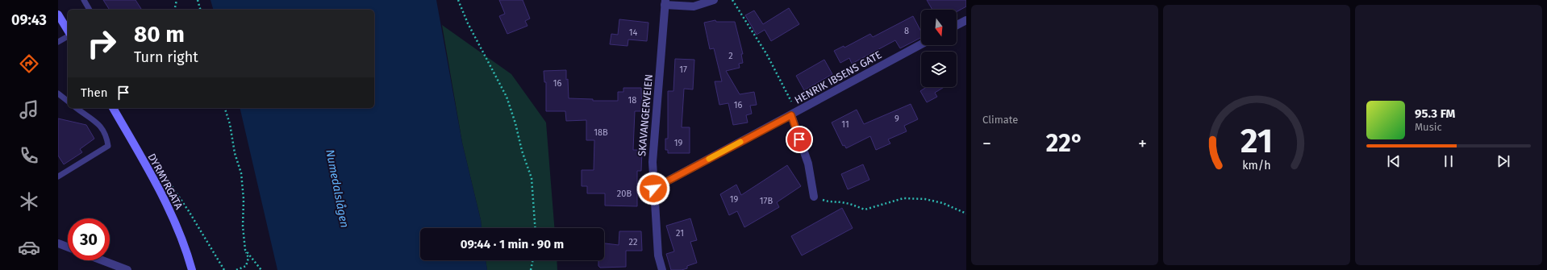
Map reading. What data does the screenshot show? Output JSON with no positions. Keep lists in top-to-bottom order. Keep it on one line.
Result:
{"streets":{"main road":["DYRMYRGATA"],"street":["HENRIK IBSENS GATE","SKAVANGERVEIEN"]},"crossings":[["HENRIK IBSENS GATE","SKAVANGERVEIEN"]],"water":["Numedalslågen"],"house_numbers":["8","14","2","17","16","18","16","9","11","18B","19","20B","19","17B","21","22"],"north":"bottom","page":{"tabs":"09:43","tile":"Climate","turn":["80 m","Turn right"],"then":"Then","song":["95.3 FM","Music"],"heat":["−","22°","+"],"limit":"30","trip":"09:44 · 1 min · 90 m","gauge":["21","km/h"]}}
